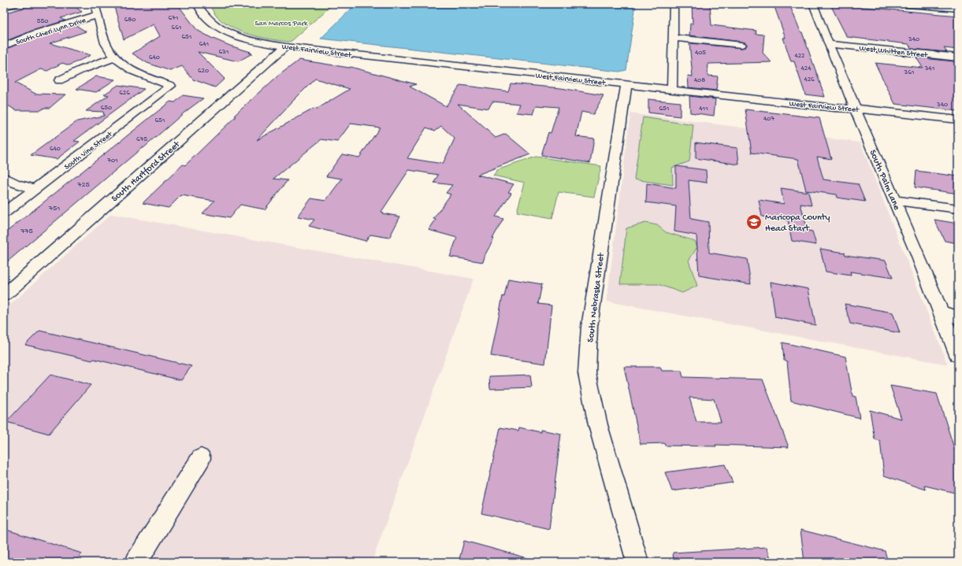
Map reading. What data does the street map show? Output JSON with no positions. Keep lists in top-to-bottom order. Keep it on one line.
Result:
{"streets":{"street":["South Cheri Lynn Drive","West Fairview Street","West Whitten Street","South Vine Street","South Hartford Street","South Palm Lane","South Nebraska Street"]},"crossings":[["West Fairview Street","South Hartford Street"],["West Fairview Street","South Palm Lane"],["West Fairview Street","South Nebraska Street"],["West Whitten Street","South Palm Lane"]],"parks":["San Marcos Park"],"places":{"school or university":["Maricopa County Head Start"]},"house_numbers":["671","680","550","661","651","340","641","631","405","422","640","424","341","620","361","426","408","626","340","650","651","411","407","651","675","640","701","725","751","775"]}
